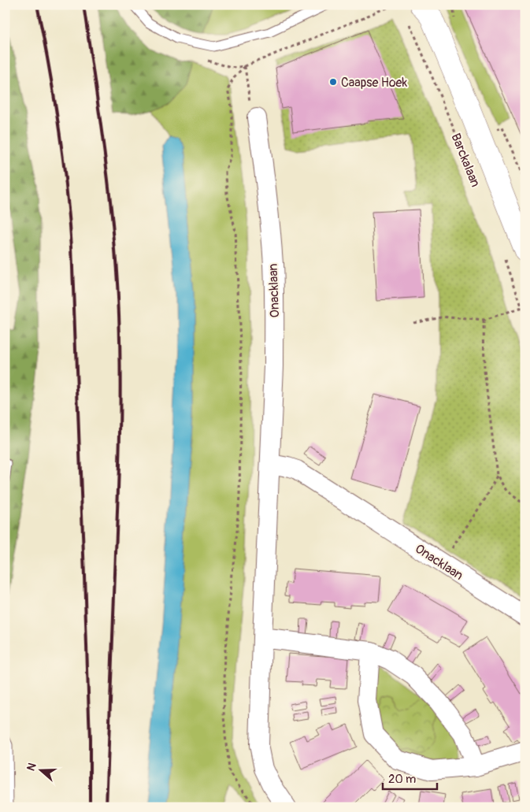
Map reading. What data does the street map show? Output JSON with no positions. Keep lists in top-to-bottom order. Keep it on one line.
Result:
{"streets":{"street":["Barckalaan","Onacklaan"]},"places":["Caapse Hoek"],"scale_bar":"20 m","north":"left"}
